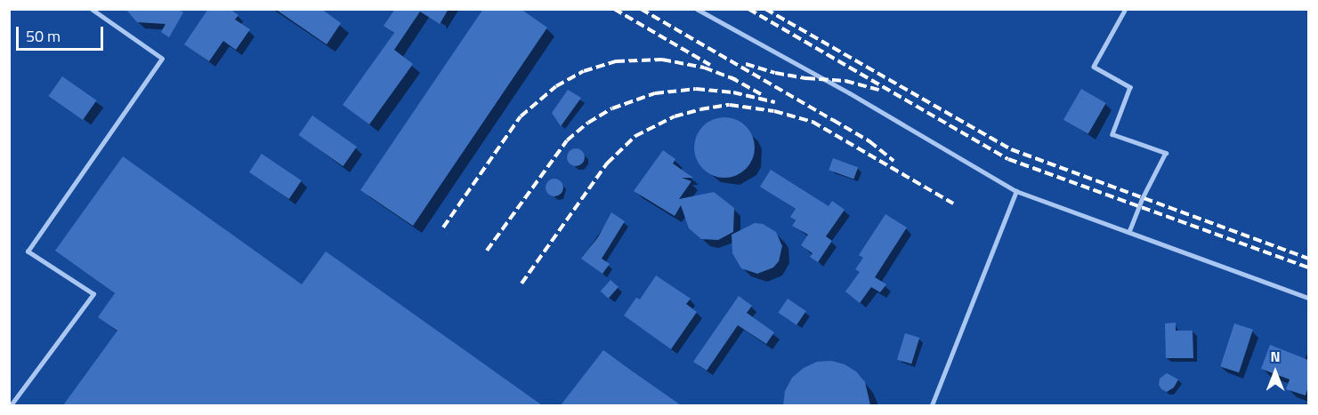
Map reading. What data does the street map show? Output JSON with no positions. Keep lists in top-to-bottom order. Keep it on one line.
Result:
{"scale_bar":"50 m","north":"top"}
